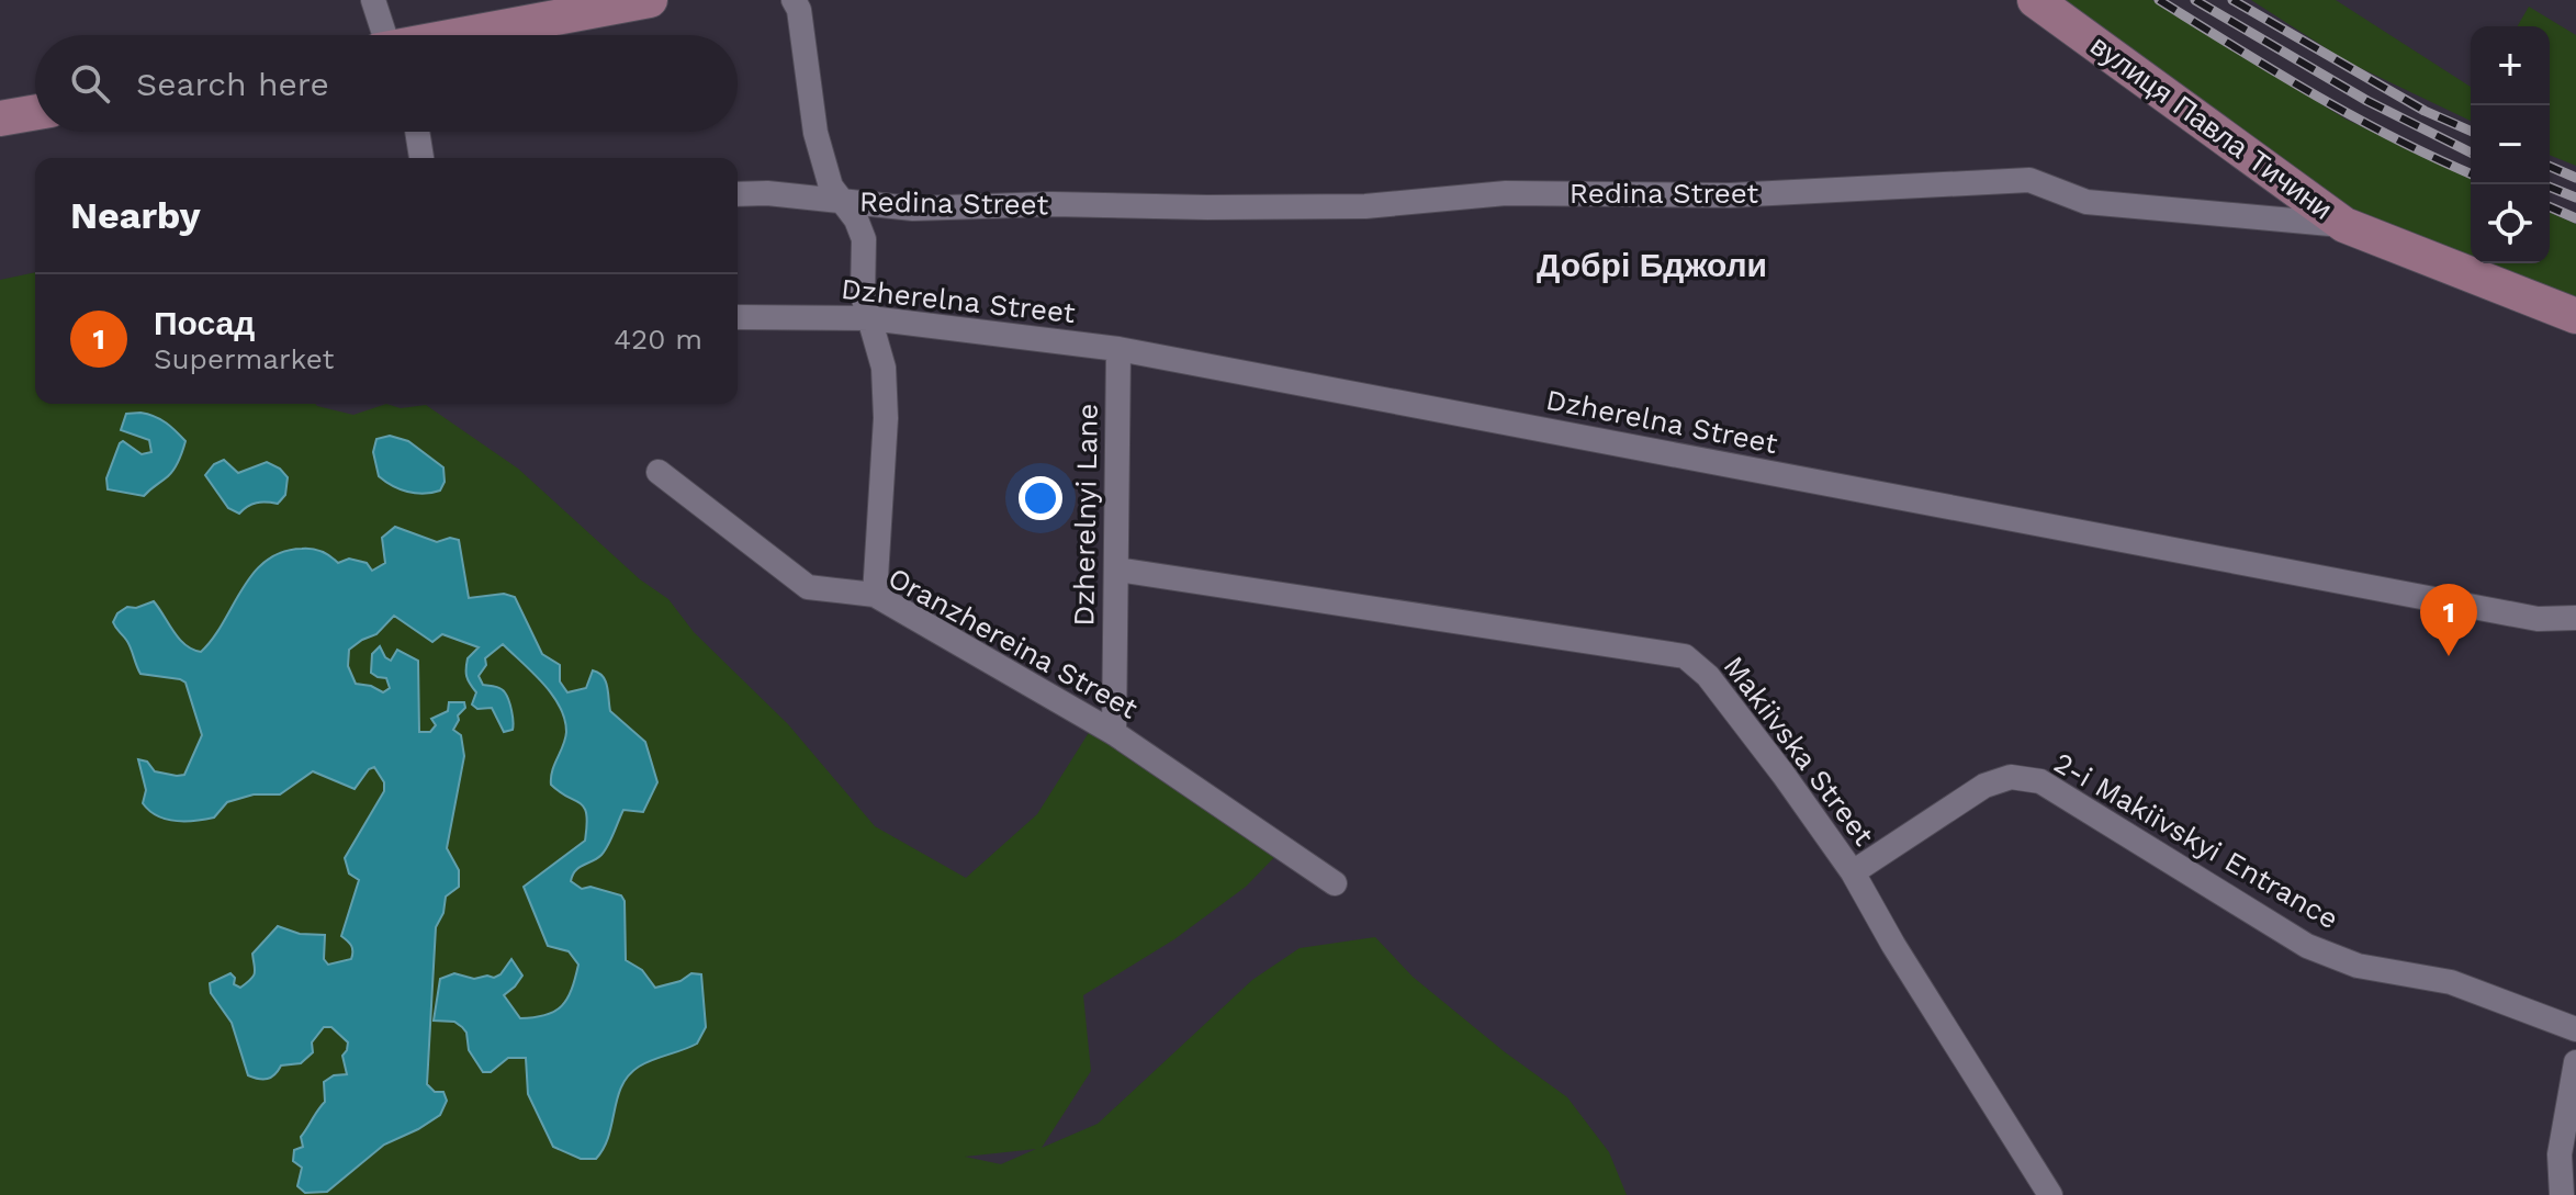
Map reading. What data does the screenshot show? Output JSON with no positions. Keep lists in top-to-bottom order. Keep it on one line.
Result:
{"streets":{"main road":["вулиця Павла Тичини","Redina Street"],"street":["Dzherelna Street","Dzherelnyi Lane","Oranzhereina Street","Makiivska Street","2-i Makiivskyi Entrance"]},"crossings":[["вулиця Павла Тичини","Redina Street"],["Dzherelna Street","Dzherelnyi Lane"],["Dzherelnyi Lane","Oranzhereina Street"],["Dzherelnyi Lane","Makiivska Street"],["Makiivska Street","2-i Makiivskyi Entrance"]],"districts":["Добрі Бджоли"],"page":{"map_buttons":["+","−"],"search":"Search here","heading":"Nearby","list":[{"mark":"1","name":"Посад","note":"Supermarket","value":"420 m"}],"pins":"1"}}
